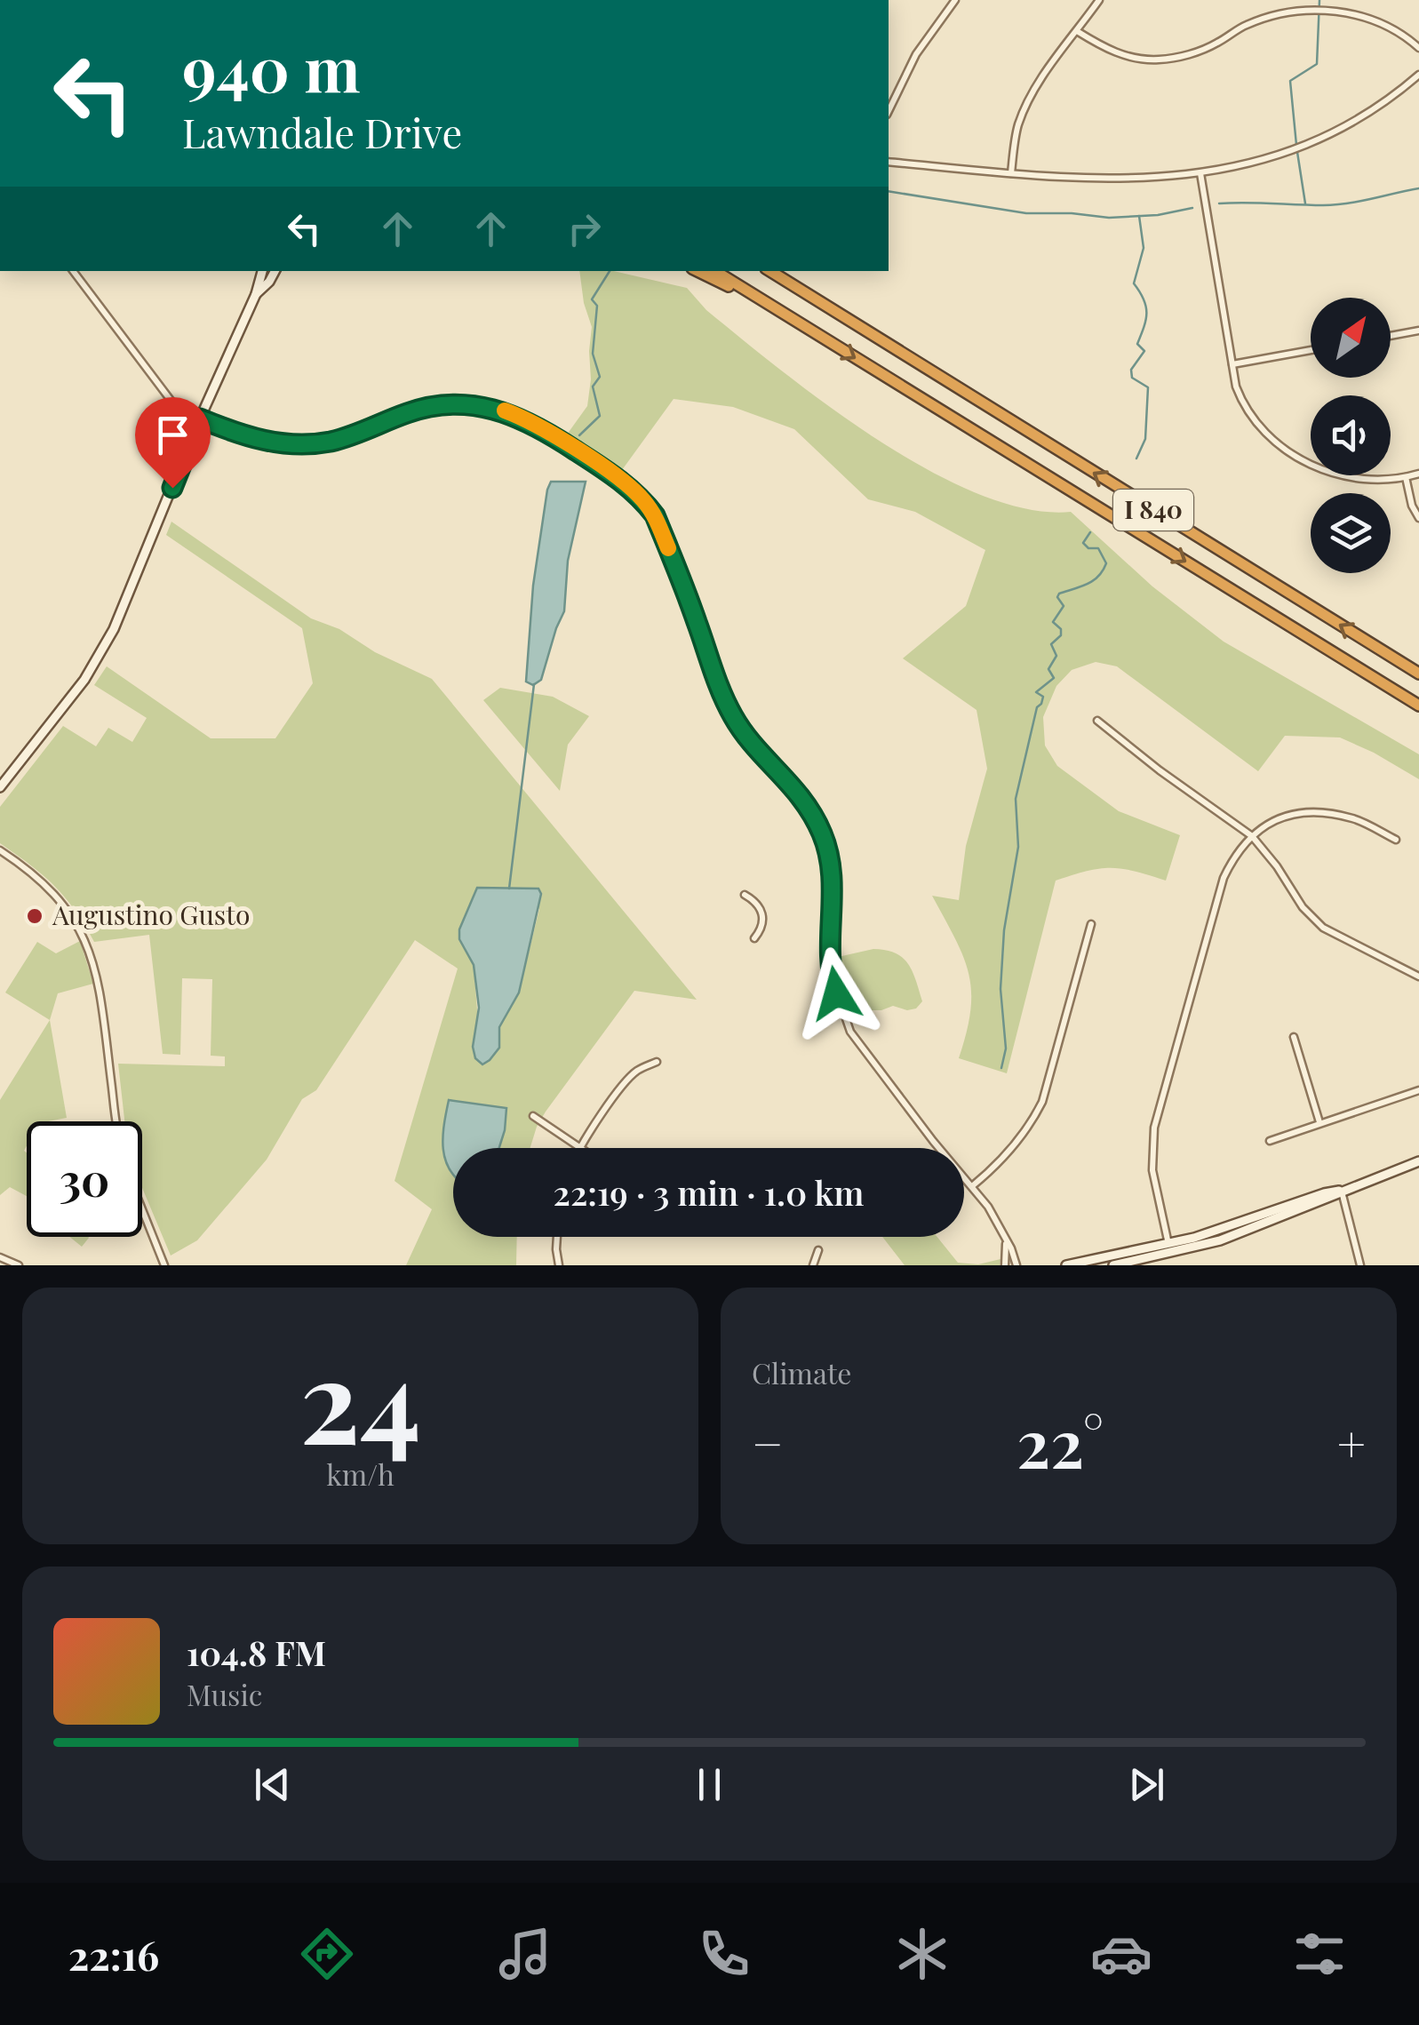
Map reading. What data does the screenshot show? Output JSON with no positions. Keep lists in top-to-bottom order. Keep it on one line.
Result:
{"streets":{"highway":["I 840"]},"places":["Augustino Gusto"],"north":"top right","page":{"turn":["940 m","Lawndale Drive"],"limit":"30","trip":"22:19 · 3 min · 1.0 km","tile":[["24","km/h"],"Climate"],"heat":["−","22°","+"],"song":["104.8 FM","Music"],"tabs":"22:16"}}
